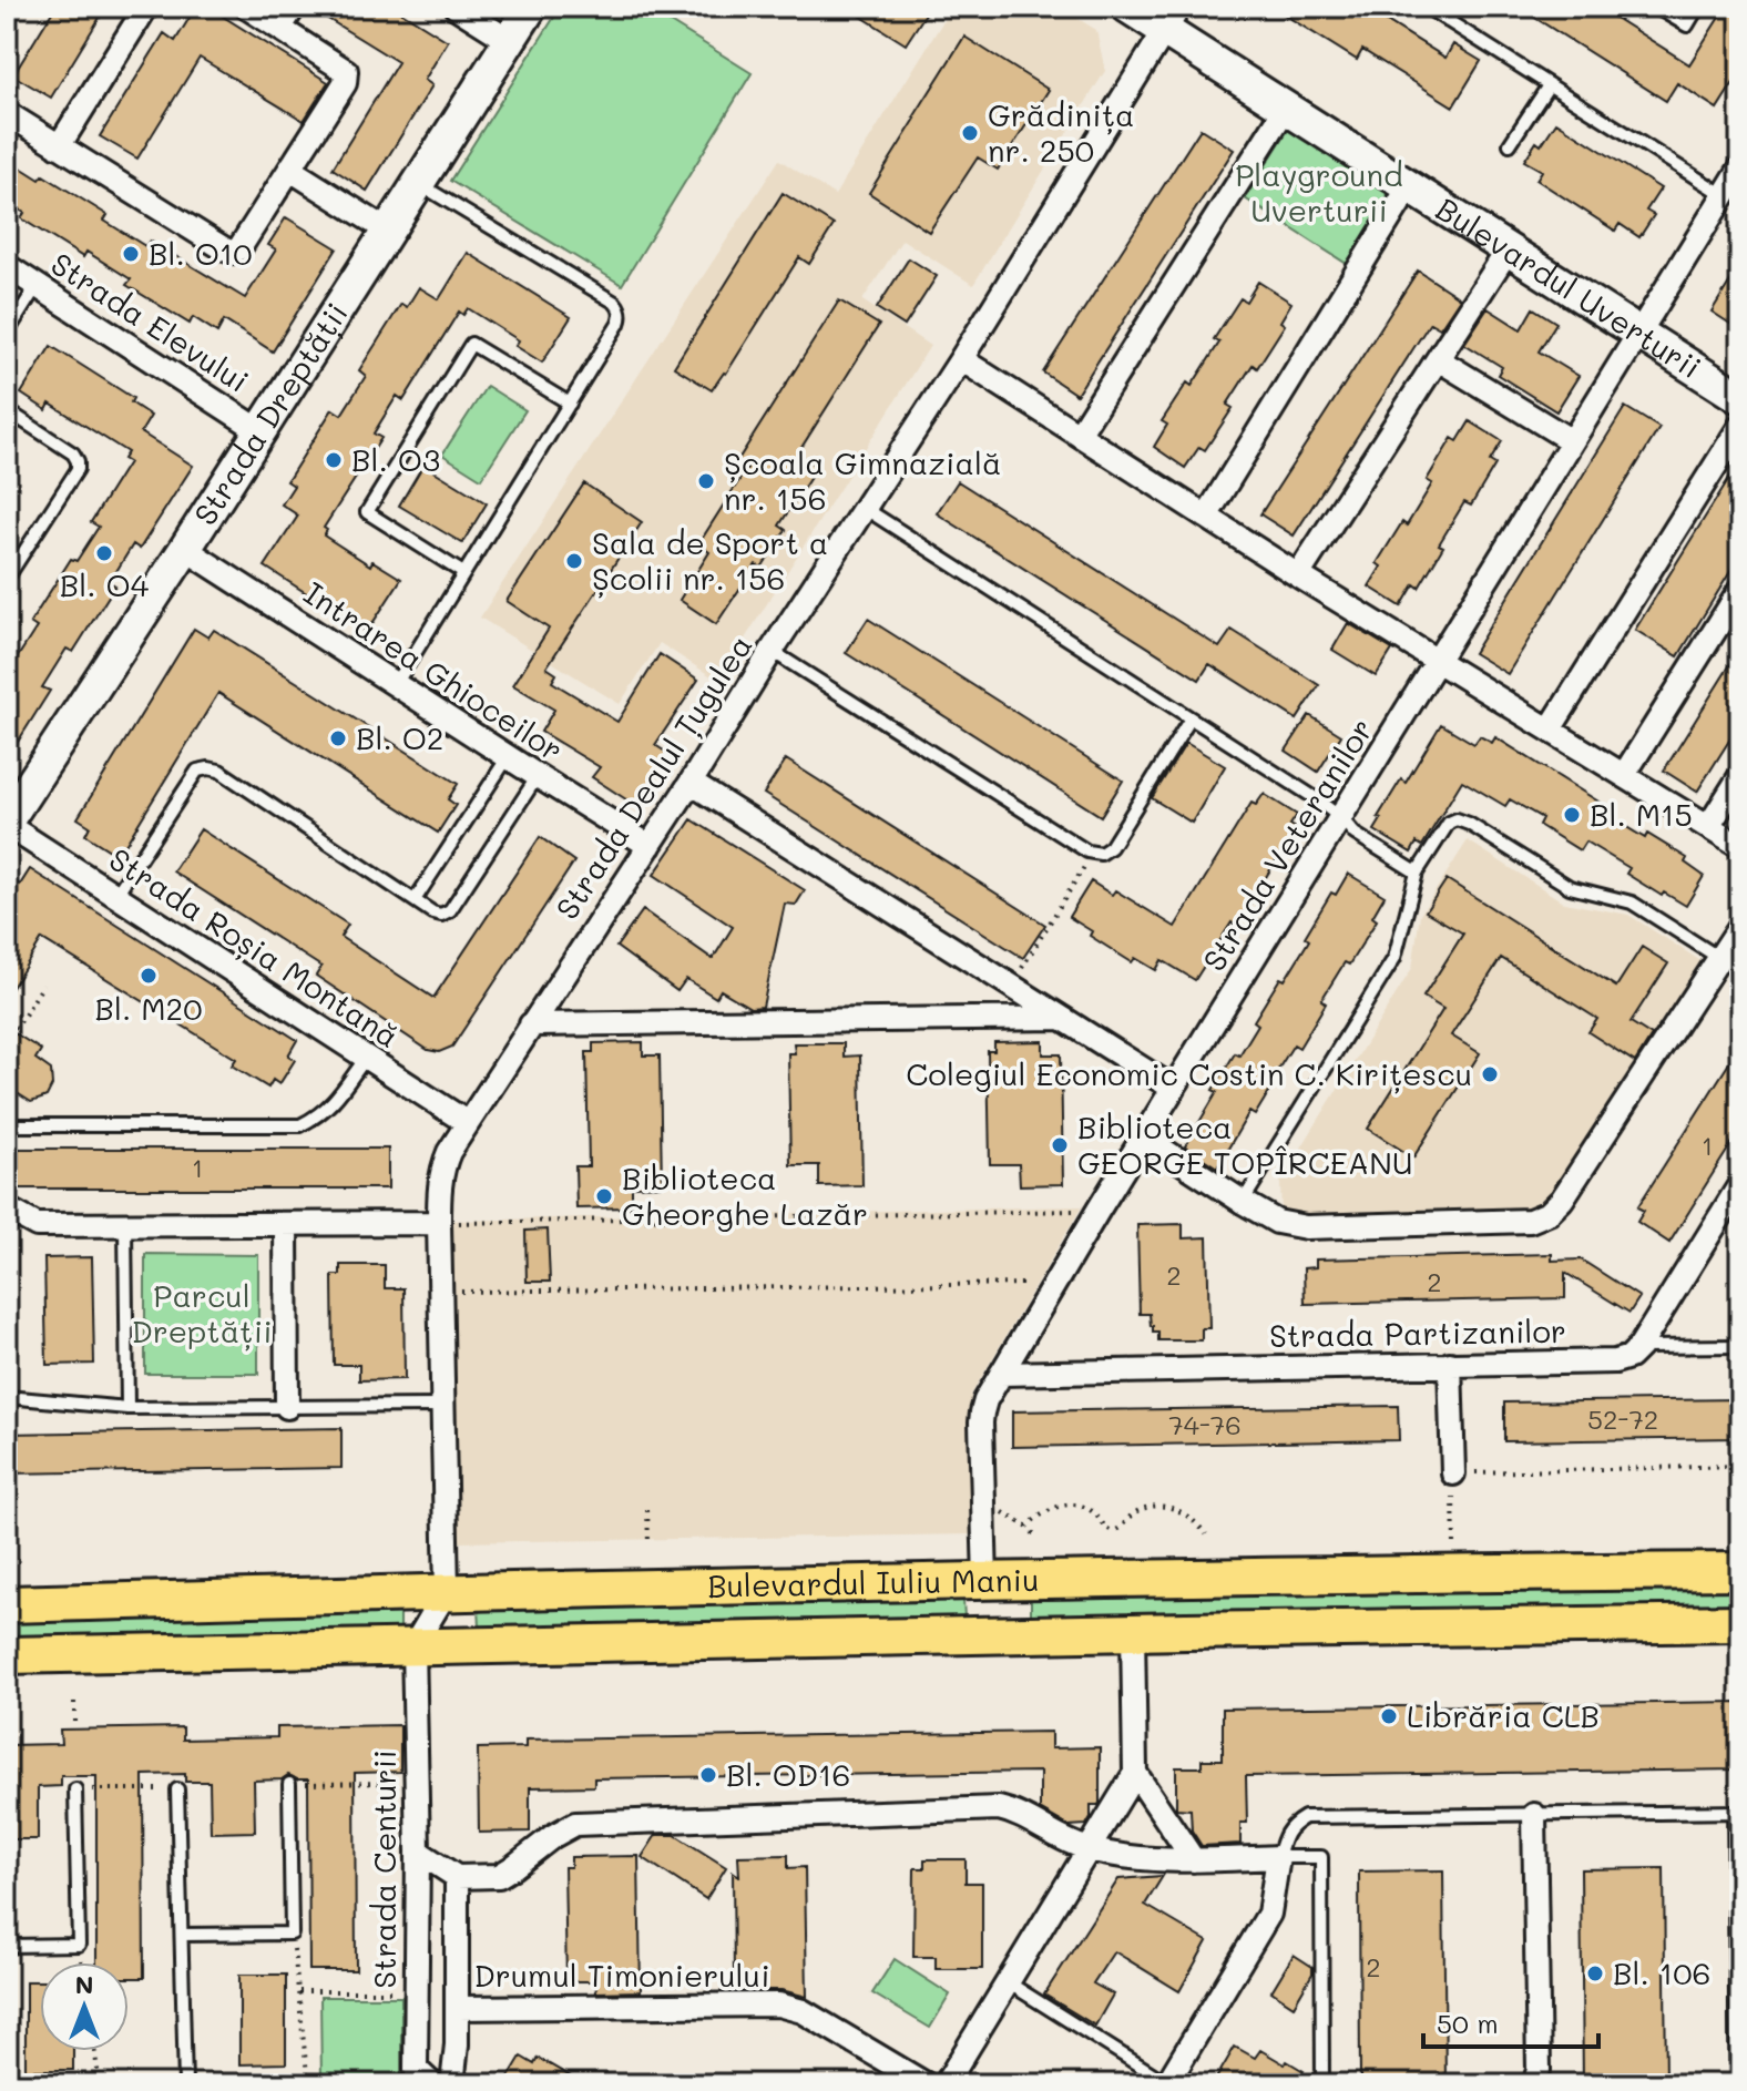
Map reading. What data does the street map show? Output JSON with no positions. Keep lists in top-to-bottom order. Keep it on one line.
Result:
{"streets":{"main road":["Bulevardul Iuliu Maniu"],"street":["Bulevardul Uverturii","Strada Elevului","Strada Dreptății","Intrarea Ghioceilor","Strada Dealul Țugulea","Strada Veteranilor","Strada Roșia Montană","Strada Partizanilor","Strada Centurii","Drumul Timonierului"]},"crossings":[["Bulevardul Uverturii","Strada Dealul Țugulea"],["Bulevardul Uverturii","Strada Veteranilor"],["Strada Elevului","Strada Dreptății"],["Strada Dreptății","Intrarea Ghioceilor"],["Strada Dreptății","Strada Roșia Montană"],["Intrarea Ghioceilor","Strada Dealul Țugulea"],["Strada Dealul Țugulea","Strada Roșia Montană"],["Strada Dealul Țugulea","Bulevardul Iuliu Maniu"],["Strada Veteranilor","Strada Partizanilor"],["Strada Veteranilor","Bulevardul Iuliu Maniu"],["Bulevardul Iuliu Maniu","Strada Centurii"]],"parks":["Playground Uverturii","Parcul Dreptății"],"places":["Grădinița nr. 250","Bl. O10","Bl. O3","Școala Gimnazială nr. 156","Bl. O4","Sala de Sport a Școlii nr. 156","Bl. O2","Bl. M15","Bl. M20","Colegiul Economic Costin C. Kirițescu","Biblioteca GEORGE TOPÎRCEANU","Biblioteca Gheorghe Lazăr","Librăria CLB","Bl. OD16","Bl. 106"],"house_numbers":["1","1","2","2","52-72","74-76","2"],"scale_bar":"50 m","north":"top"}
